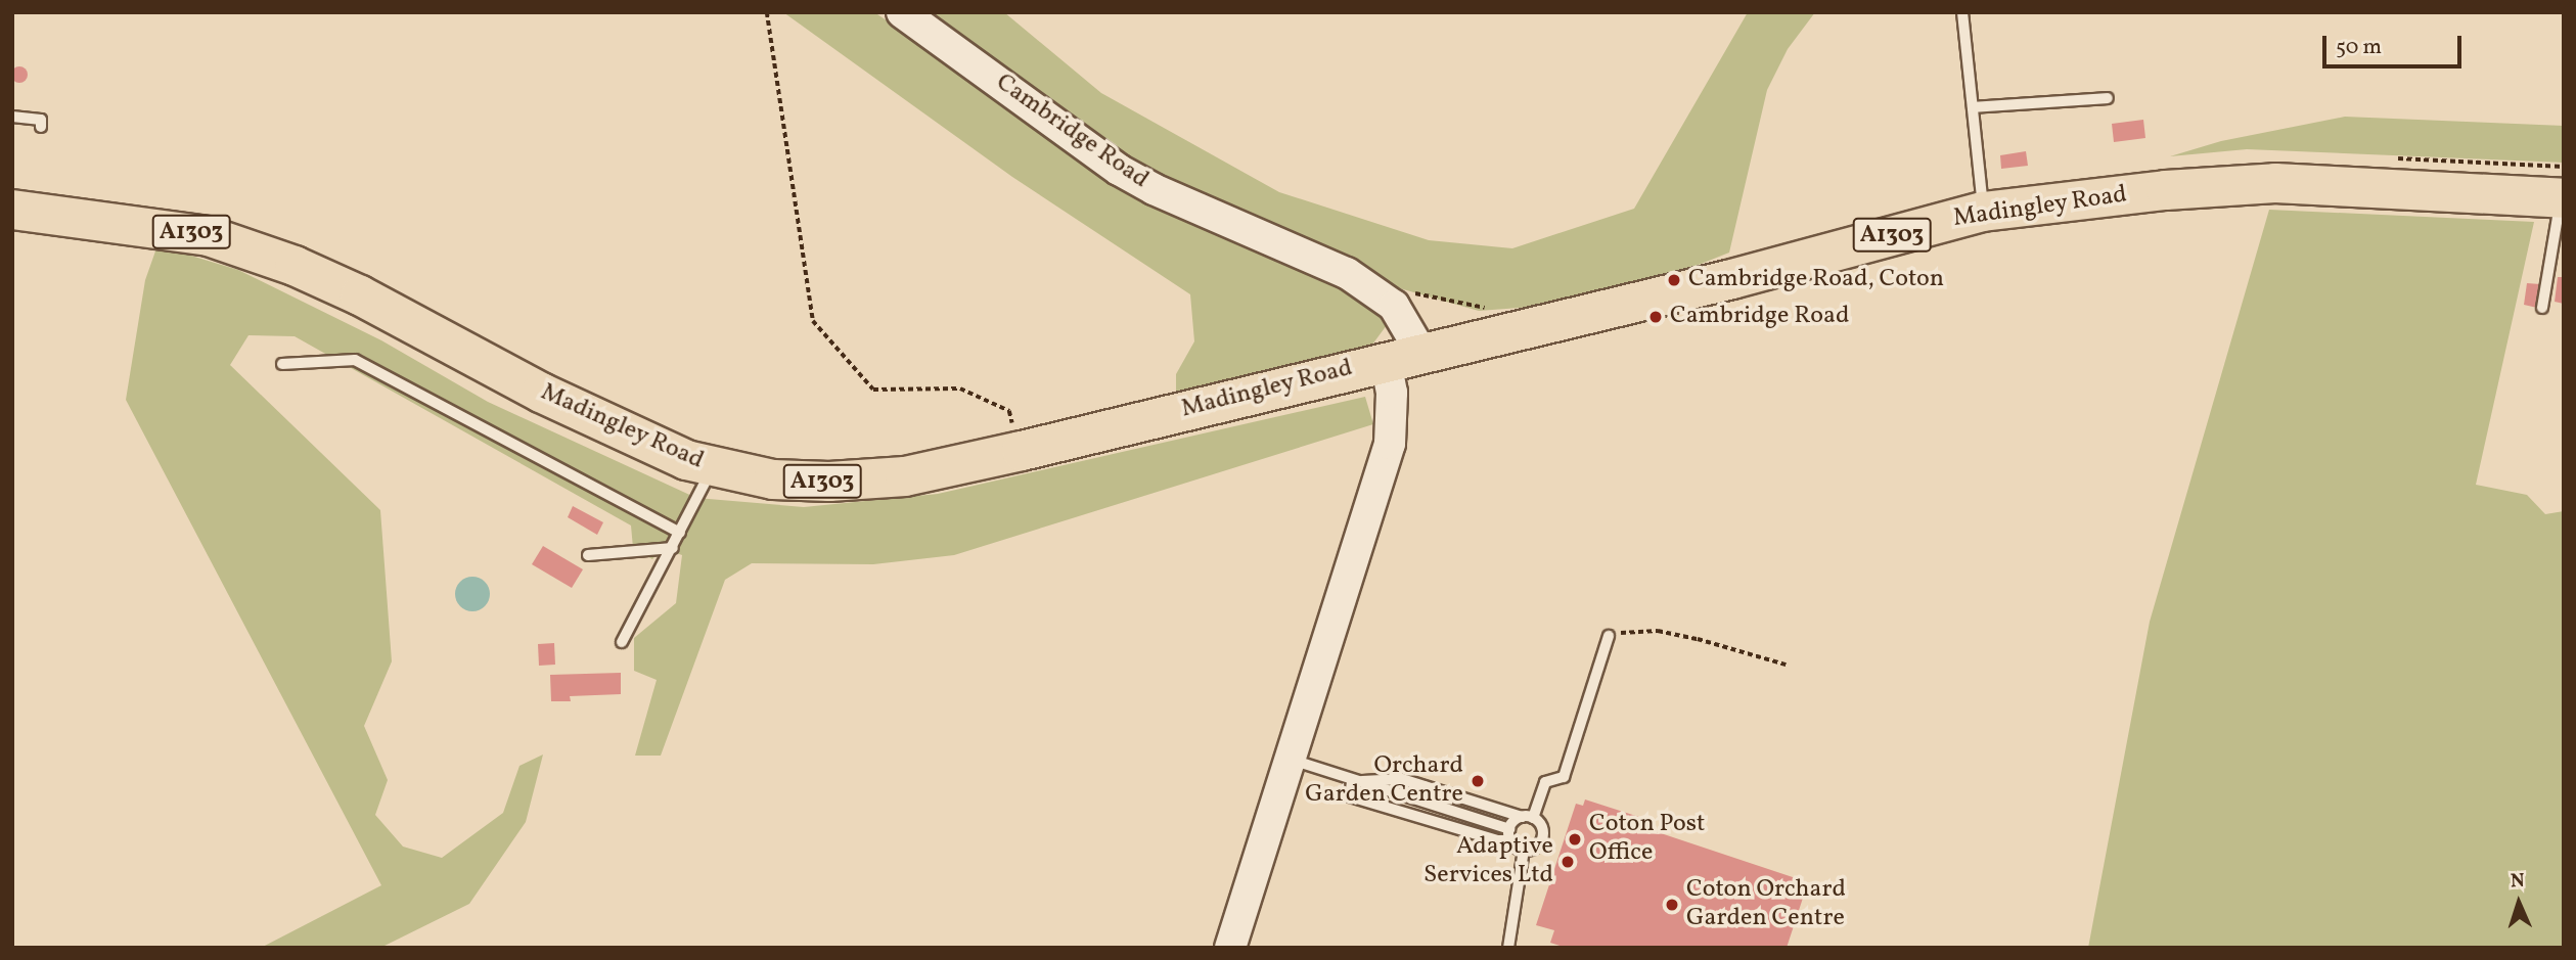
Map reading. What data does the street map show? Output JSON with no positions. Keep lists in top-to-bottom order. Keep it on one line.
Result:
{"streets":{"highway":["Madingley Road","A1303"],"street":["Cambridge Road"]},"crossings":[["Cambridge Road","Madingley Road"]],"places":["Cambridge Road, Coton","Cambridge Road","Orchard Garden Centre","Coton Post Office","Adaptive Services Ltd","Coton Orchard Garden Centre"],"scale_bar":"50 m","north":"top"}
